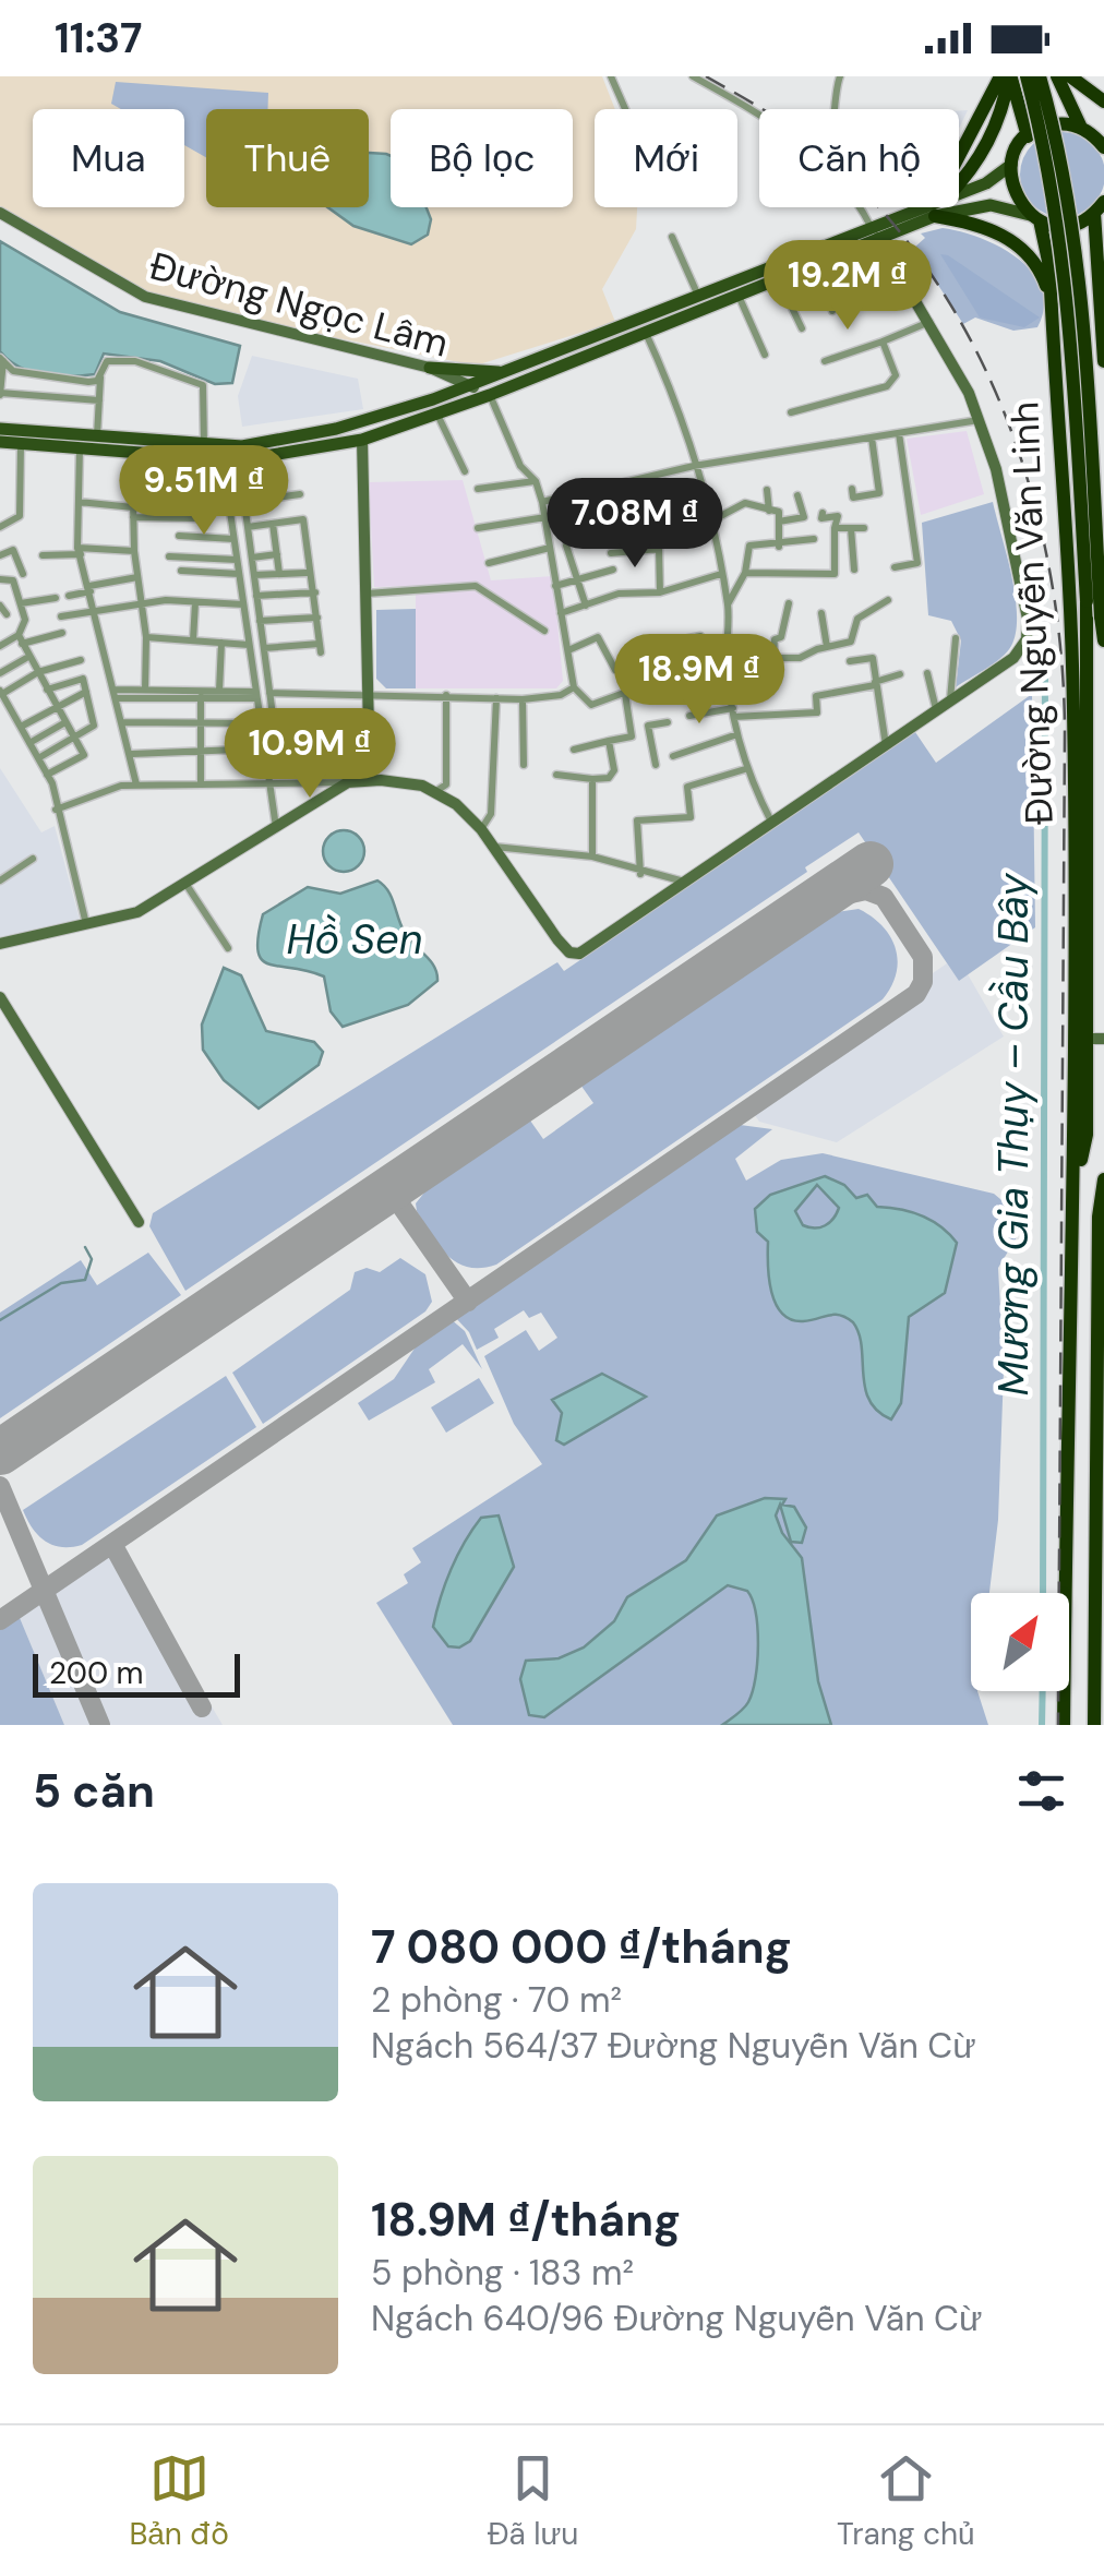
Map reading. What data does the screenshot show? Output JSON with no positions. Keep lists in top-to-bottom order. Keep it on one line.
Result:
{"streets":{"highway":["Đường Nguyễn Văn Linh"],"street":["Đường Ngọc Lâm"]},"water":["Hồ Sen","Mương Gia Thụy – Cầu Bây"],"scale_bar":"200 m","north":"top right","page":{"status":"11:37","chip":["Mua","Thuê","Bộ lọc","Mới","Căn hộ"],"price":["19.2M ₫","9.51M ₫","7.08M ₫","18.9M ₫","10.9M ₫"],"scale":"200 m","heading":"5 căn","list":[{"name":"7 080 000 ₫/tháng","note":"2 phòng · 70 m² · Ngách 564/37 Đường Nguyễn Văn Cừ"},{"name":"18.9M ₫/tháng","note":"5 phòng · 183 m² · Ngách 640/96 Đường Nguyễn Văn Cừ"}],"tabs":["Bản đồ","Đã lưu","Trang chủ"]}}
